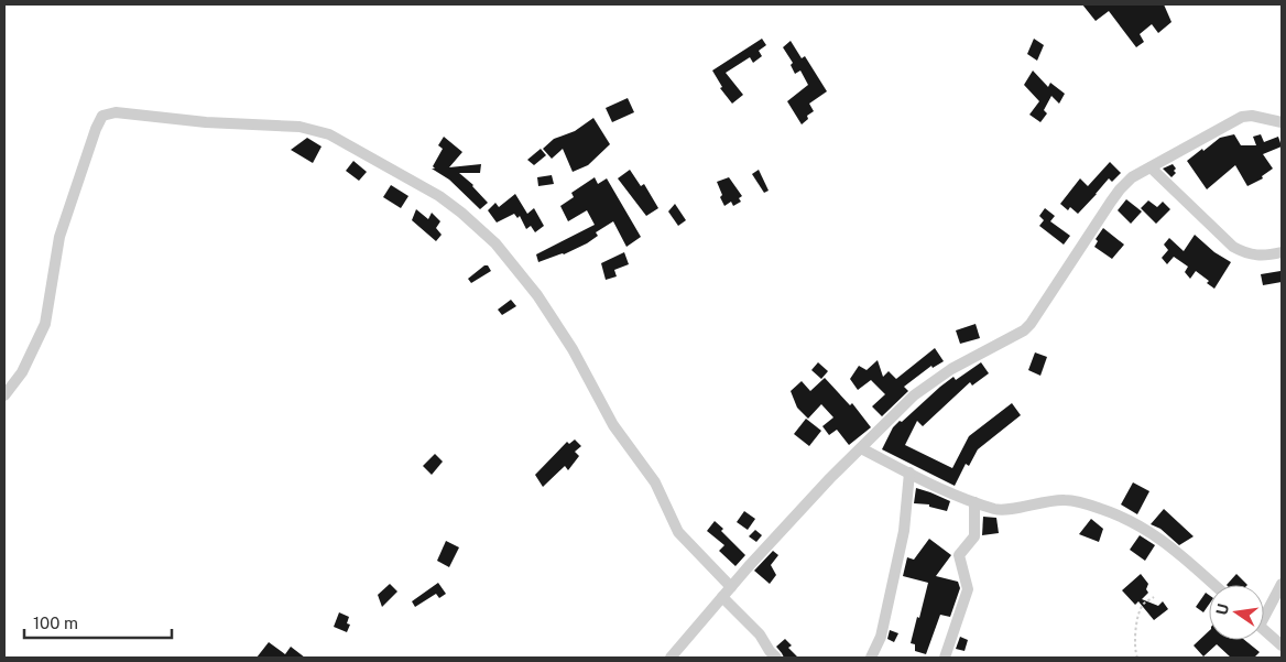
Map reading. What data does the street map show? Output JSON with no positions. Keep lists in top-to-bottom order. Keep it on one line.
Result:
{"scale_bar":"100 m","north":"left"}
